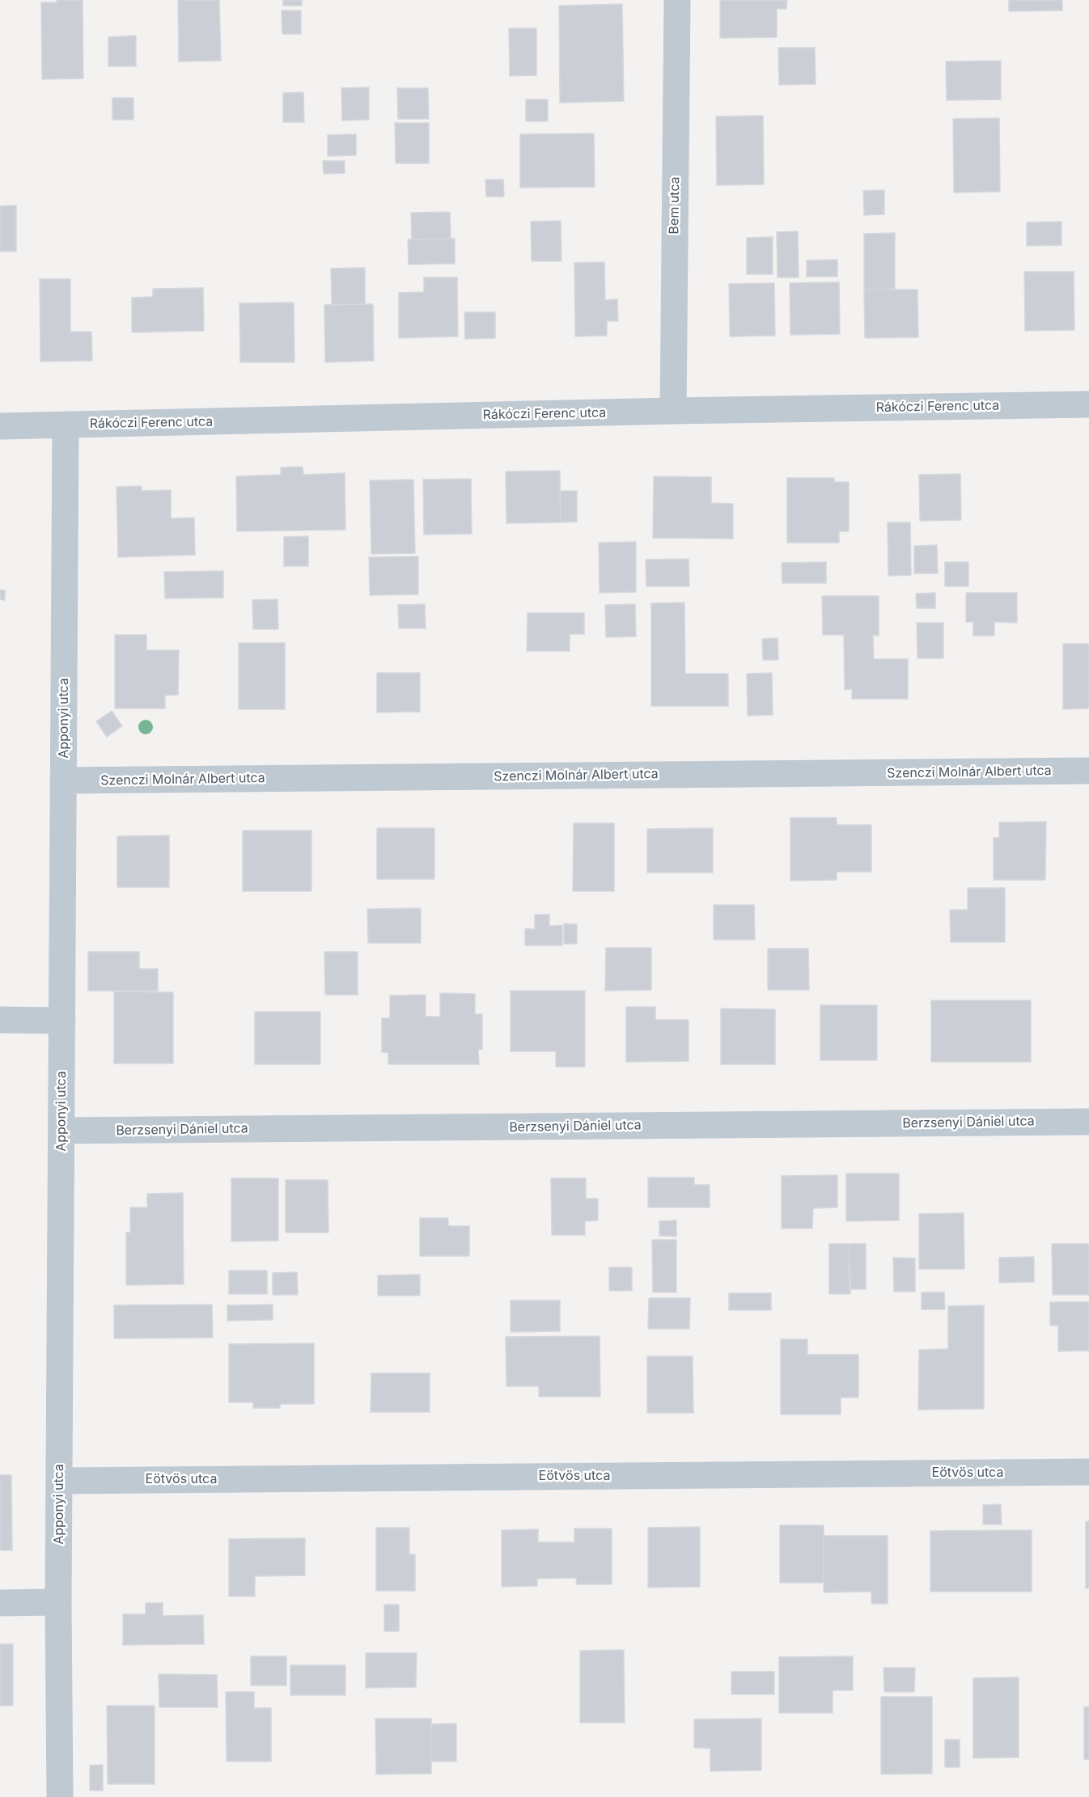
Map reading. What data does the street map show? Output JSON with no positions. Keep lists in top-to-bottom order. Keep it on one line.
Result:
{"streets":{"street":["Bem utca","Rákóczi Ferenc utca","Apponyi utca","Szenczi Molnár Albert utca","Berzsenyi Dániel utca","Eötvös utca"]},"crossings":[["Bem utca","Rákóczi Ferenc utca"],["Rákóczi Ferenc utca","Apponyi utca"],["Apponyi utca","Szenczi Molnár Albert utca"],["Apponyi utca","Berzsenyi Dániel utca"],["Apponyi utca","Eötvös utca"]]}
